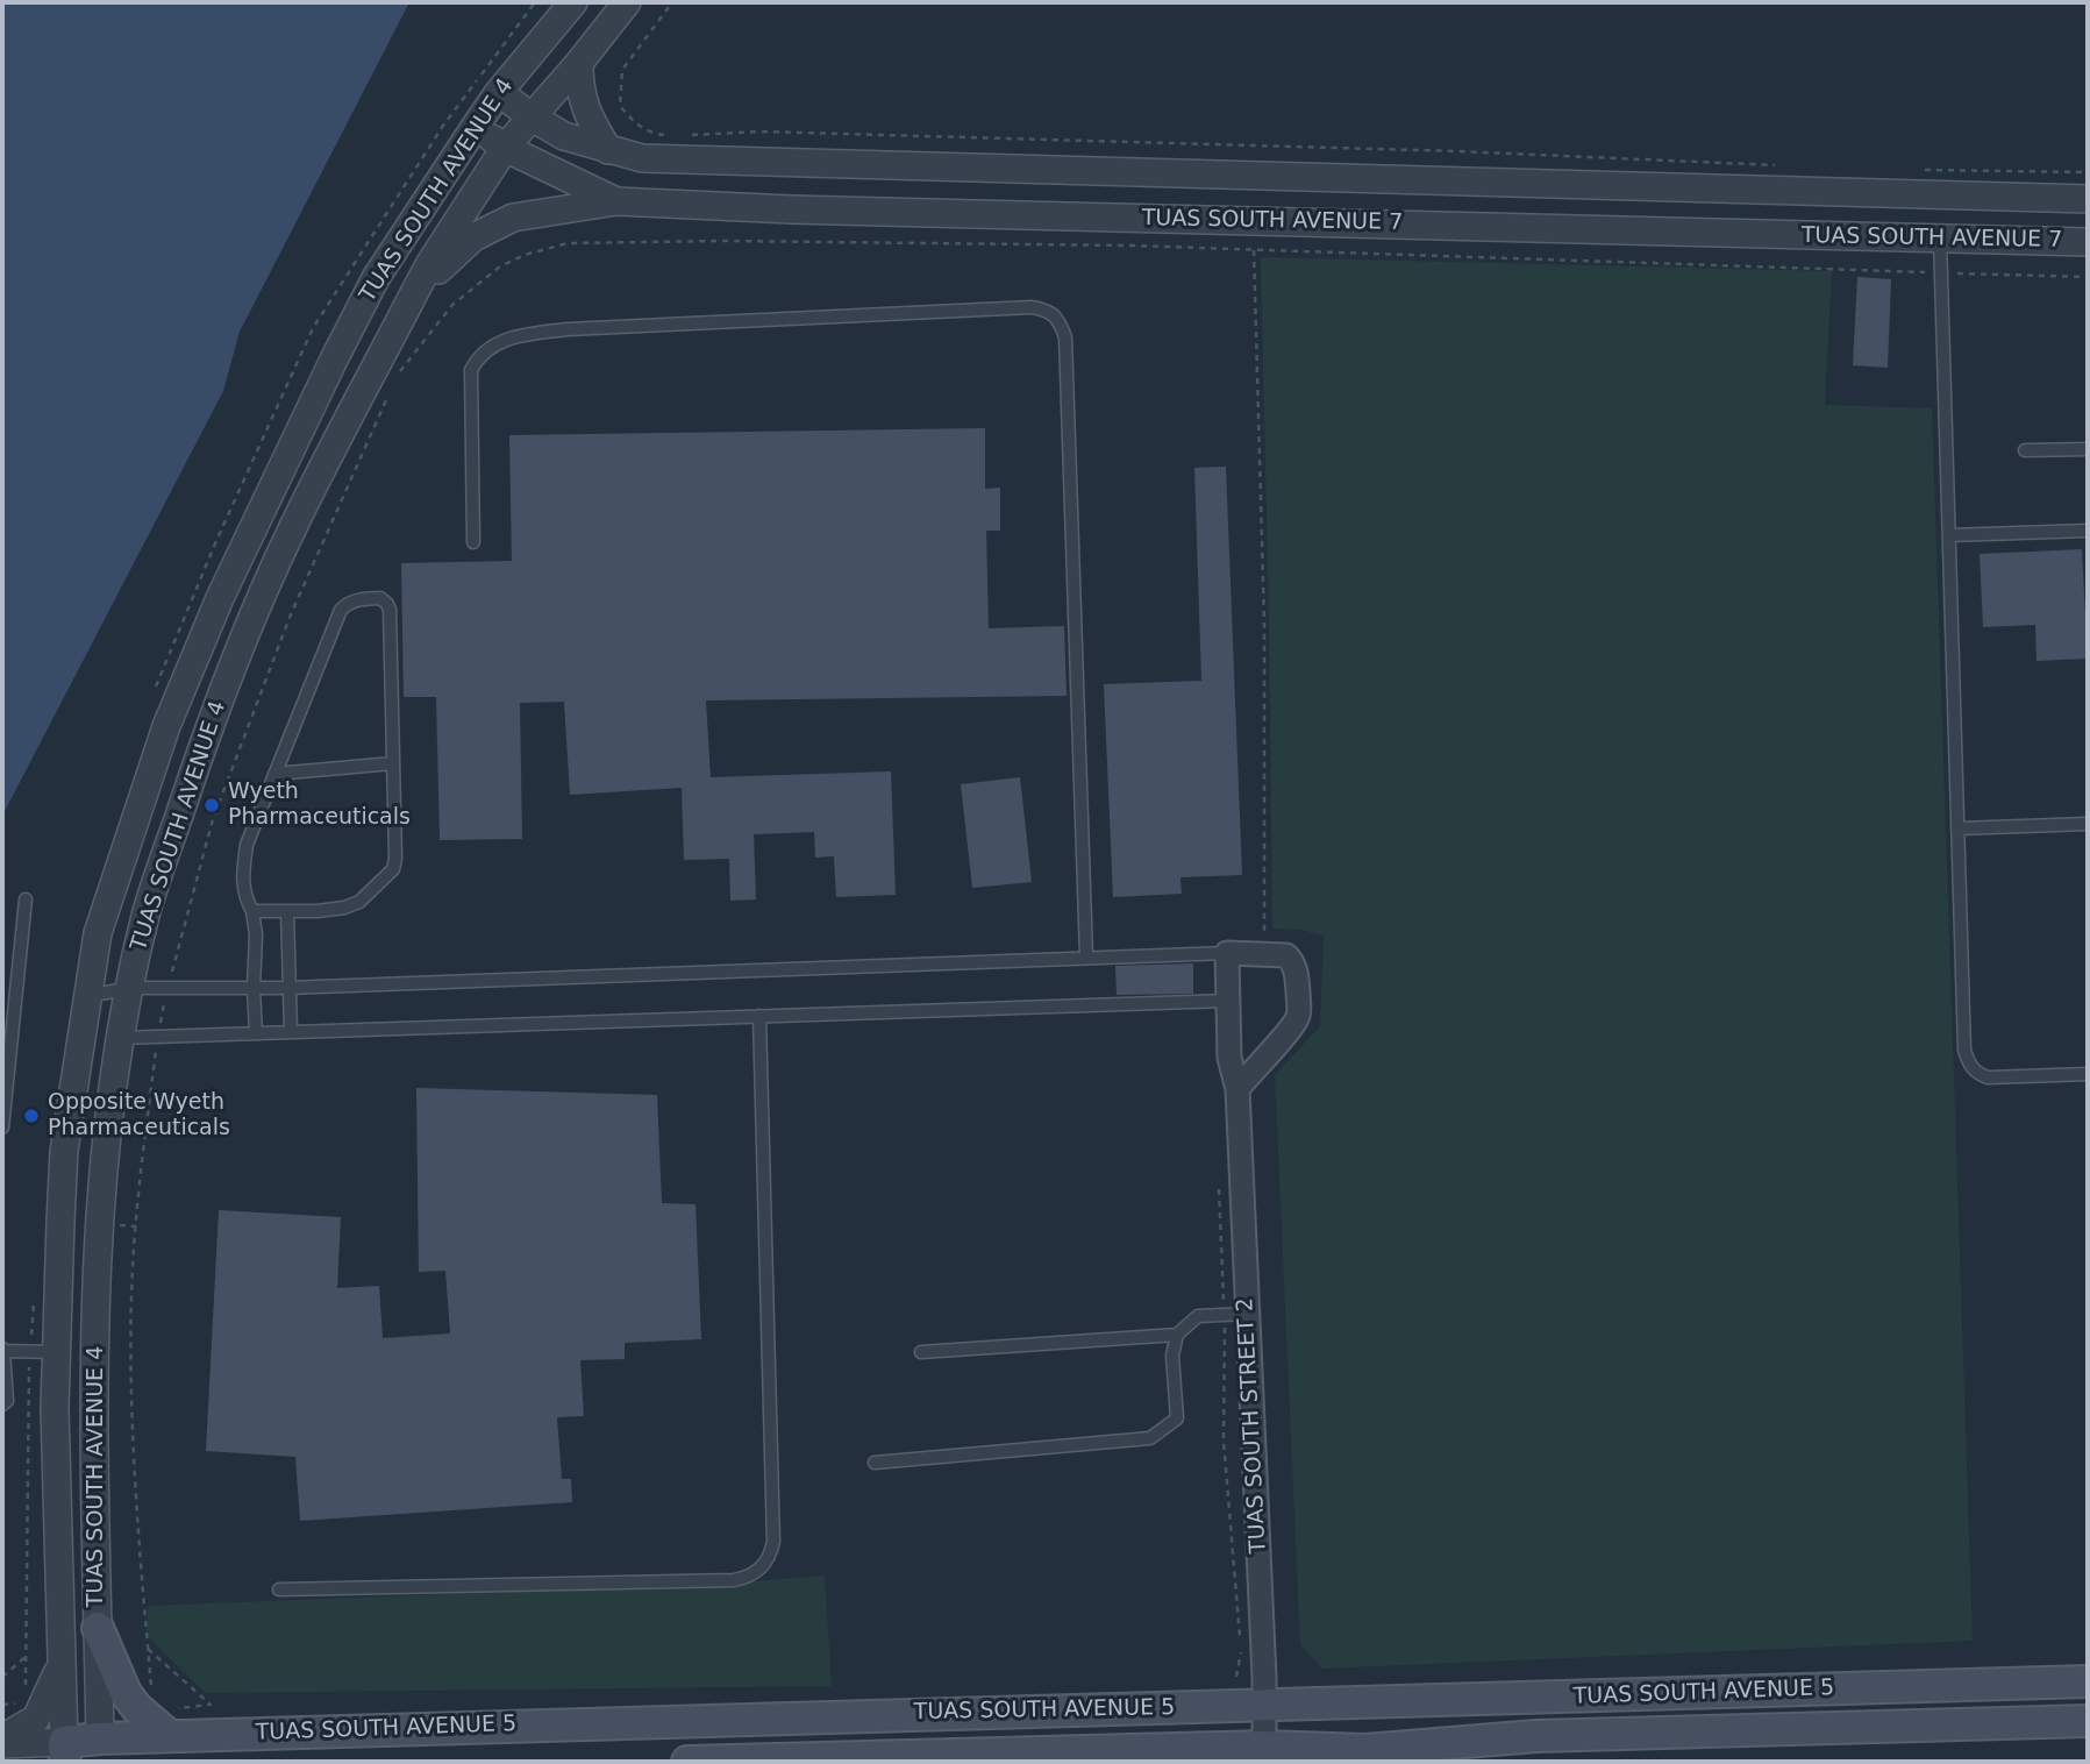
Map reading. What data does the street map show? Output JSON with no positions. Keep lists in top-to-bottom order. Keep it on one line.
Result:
{"streets":{"main road":["TUAS SOUTH AVENUE 5"],"street":["TUAS SOUTH AVENUE 4","TUAS SOUTH AVENUE 7","TUAS SOUTH STREET 2"]},"crossings":[["TUAS SOUTH AVENUE 4","TUAS SOUTH AVENUE 7"],["TUAS SOUTH AVENUE 4","TUAS SOUTH AVENUE 5"],["TUAS SOUTH STREET 2","TUAS SOUTH AVENUE 5"]],"places":["Wyeth Pharmaceuticals","Opposite Wyeth Pharmaceuticals"]}
